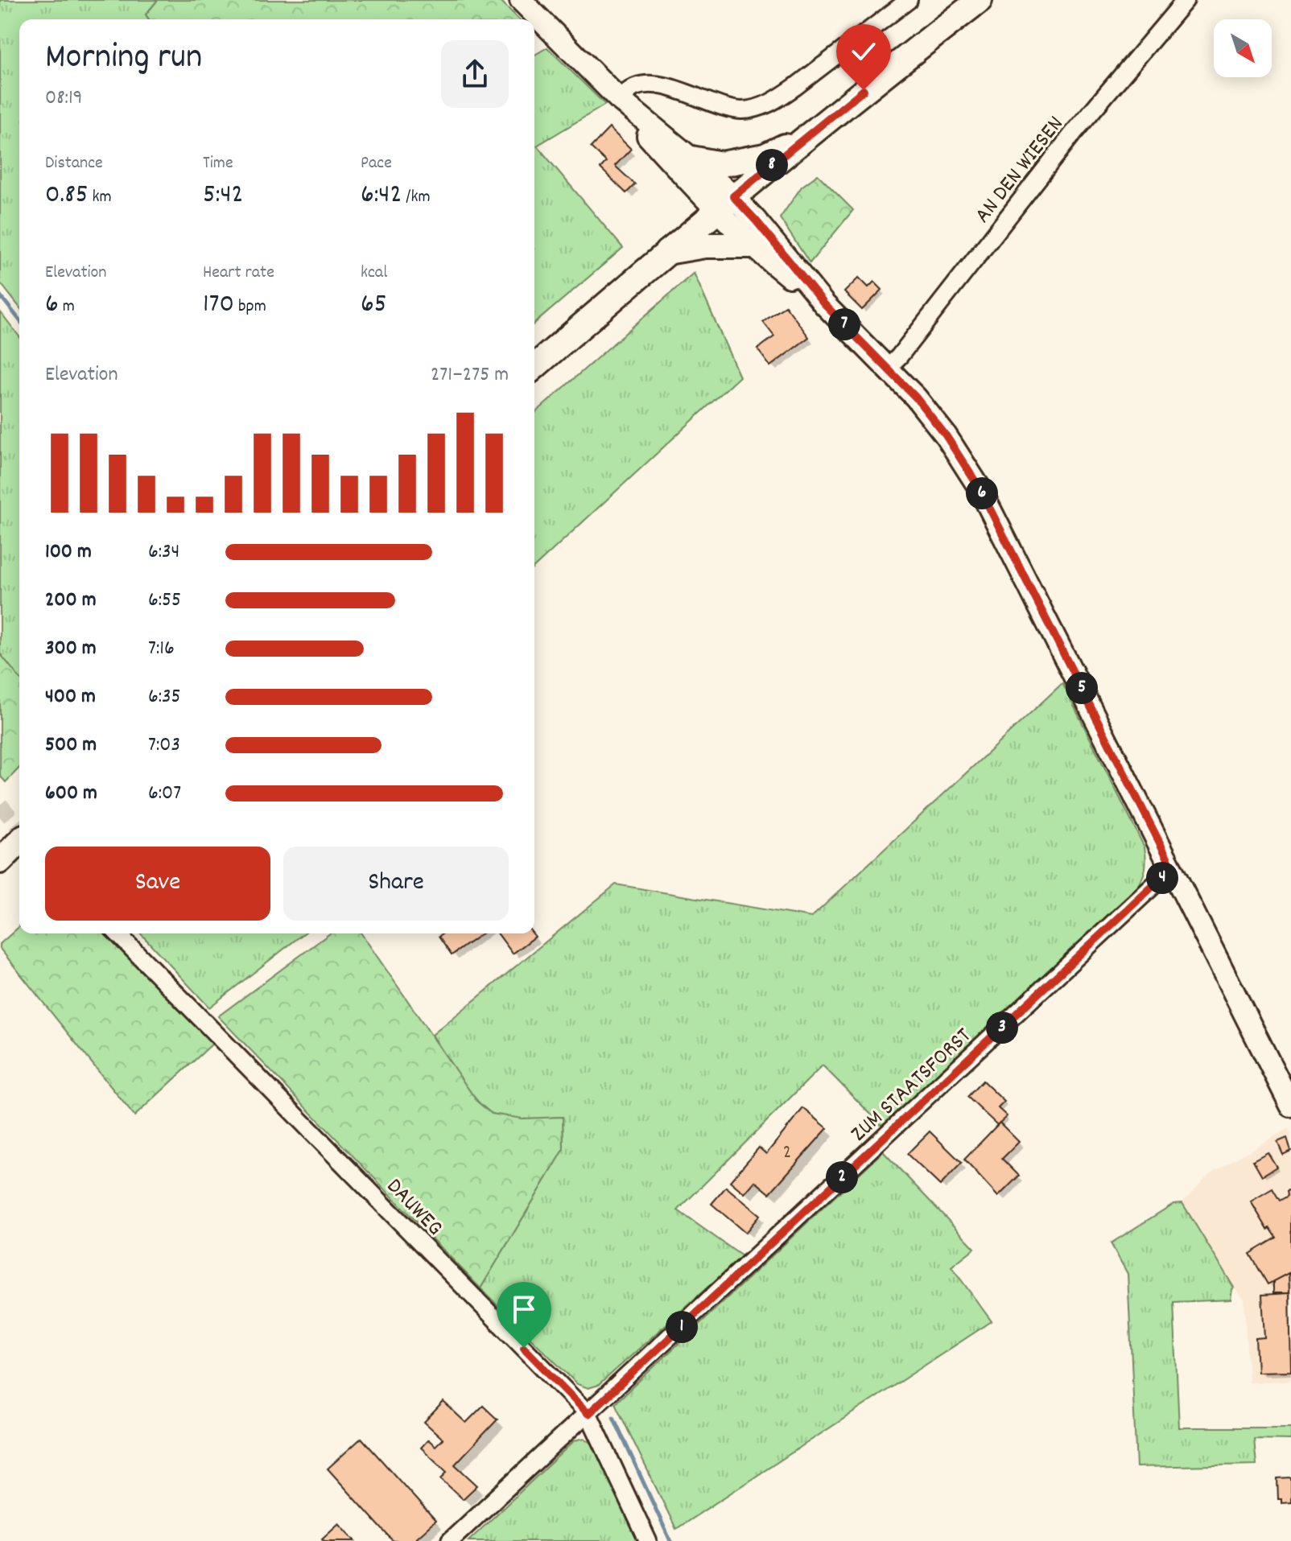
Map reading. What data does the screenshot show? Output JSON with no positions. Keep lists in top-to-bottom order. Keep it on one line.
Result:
{"streets":{"street":["AN DEN WIESEN","ZUM STAATSFORST","DAUWEG"]},"crossings":[["ZUM STAATSFORST","DAUWEG"]],"house_numbers":["2"],"north":"bottom right","page":{"heading":["Morning run","08:19"],"stats":[["Distance","0.85 km"],["Time","5:42"],["Pace","6:42 /km"],["Elevation","6 m"],["Heart rate","170 bpm"],["kcal","65"]],"pins":["8","7","6","5","4","3","2","1"],"chart":["Elevation","271–275 m"],"list":[{"name":"100 m","note":"6:34"},{"name":"200 m","note":"6:55"},{"name":"300 m","note":"7:16"},{"name":"400 m","note":"6:35"},{"name":"500 m","note":"7:03"},{"name":"600 m","note":"6:07"}],"buttons":["Save","Share"]}}
